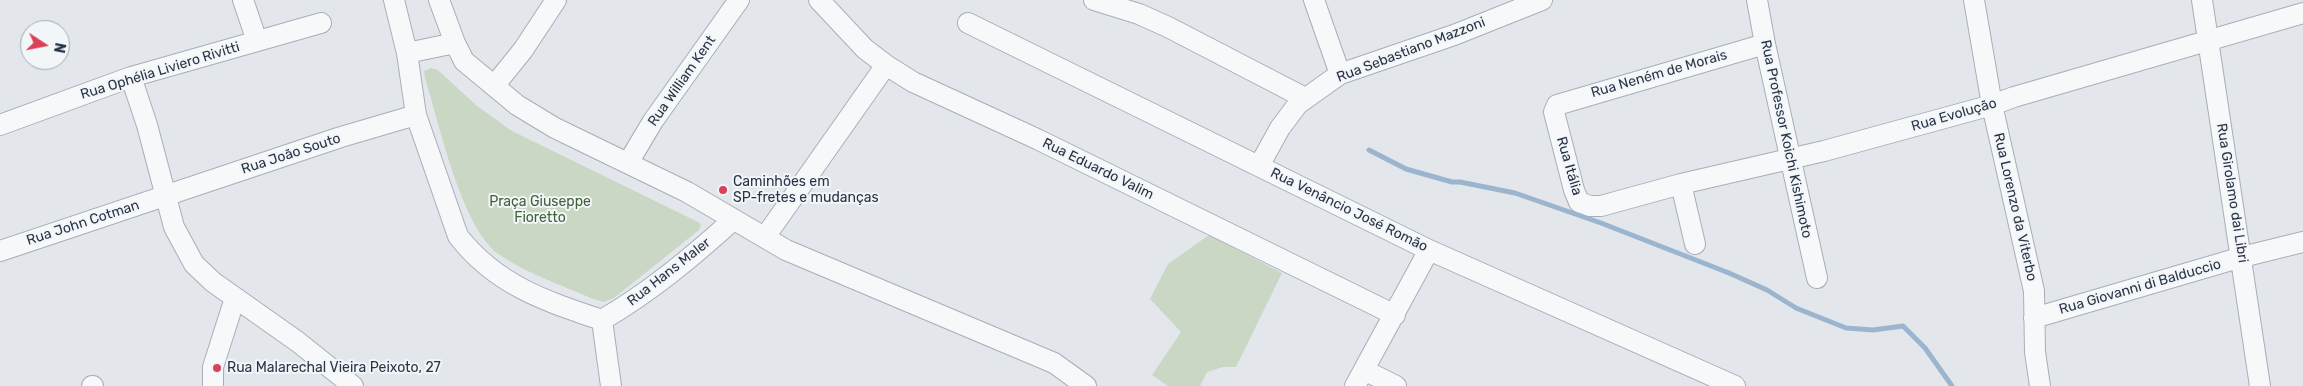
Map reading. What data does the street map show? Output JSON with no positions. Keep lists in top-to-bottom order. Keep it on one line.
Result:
{"streets":{"street":["Rua Sebastiano Mazzoni","Rua Ophélia Liviero Rivitti","Rua Neném de Morais","Rua William Kent","Rua Evolução","Rua Professor Koichi Kishimoto","Rua João Souto","Rua Itália","Rua Eduardo Valim","Rua Girolamo dai Libri","Rua Lorenzo da Viterbo","Rua Venâncio José Romão","Rua John Cotman","Rua Hans Maler","Rua Giovanni di Balduccio"]},"crossings":[["Rua Sebastiano Mazzoni","Rua Venâncio José Romão"],["Rua Neném de Morais","Rua Professor Koichi Kishimoto"],["Rua Neném de Morais","Rua Itália"],["Rua Evolução","Rua Professor Koichi Kishimoto"],["Rua Evolução","Rua Itália"],["Rua Evolução","Rua Girolamo dai Libri"],["Rua Evolução","Rua Lorenzo da Viterbo"],["Rua João Souto","Rua John Cotman"],["Rua Girolamo dai Libri","Rua Giovanni di Balduccio"],["Rua Lorenzo da Viterbo","Rua Giovanni di Balduccio"]],"parks":["Praça Giuseppe Fioretto"],"places":["Caminhões em SP-fretes e mudanças","Rua Malarechal Vieira Peixoto, 27"],"north":"right"}
